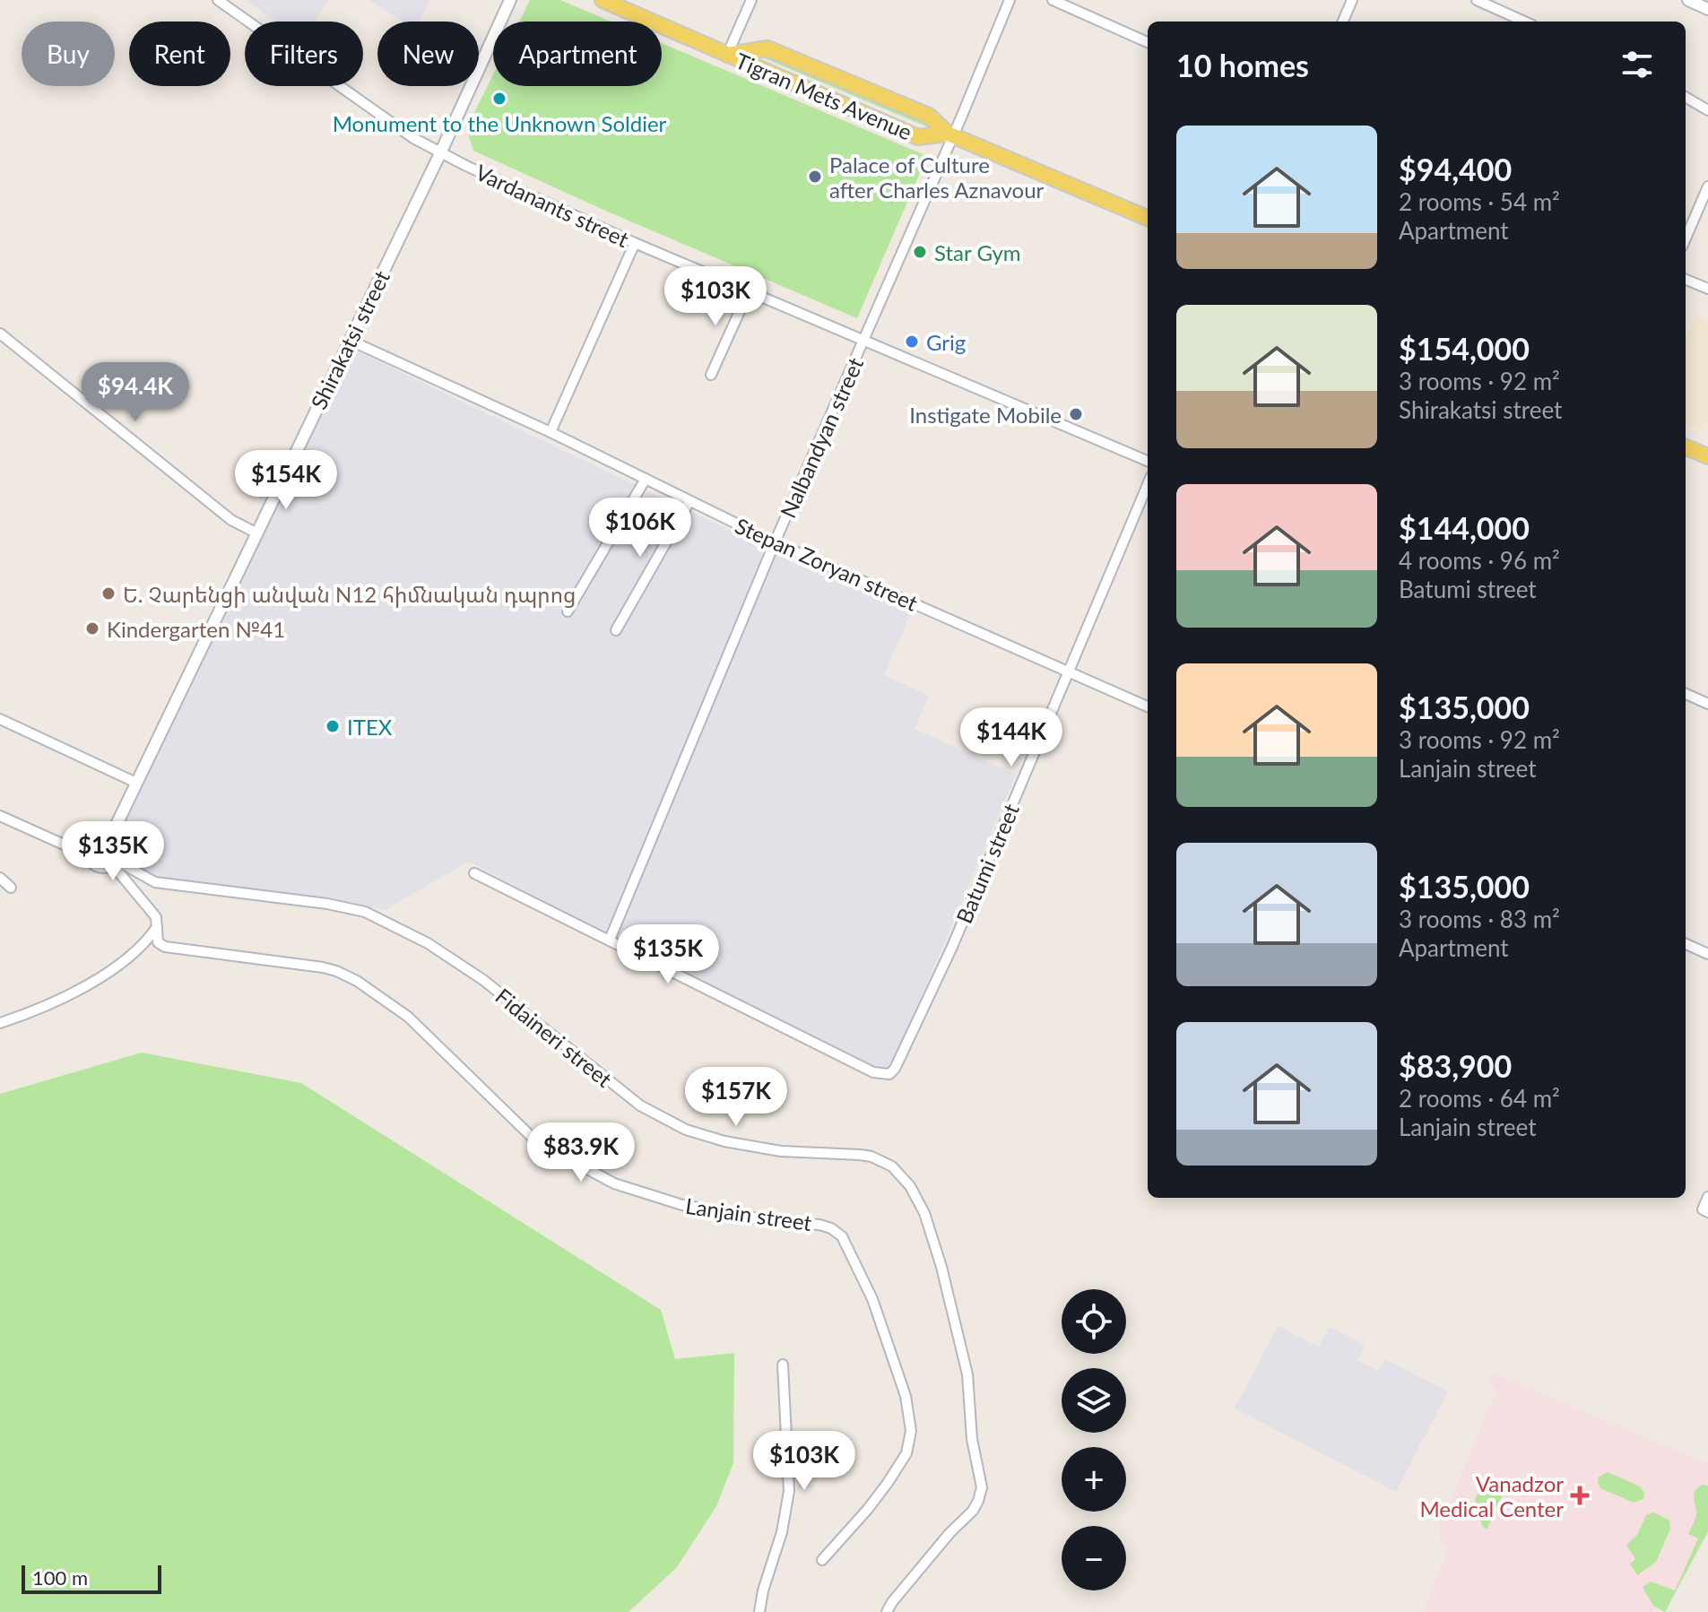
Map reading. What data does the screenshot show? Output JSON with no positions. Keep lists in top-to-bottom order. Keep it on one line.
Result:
{"streets":{"main road":["Tigran Mets Avenue"],"street":["Vardanants street","Shirakatsi street","Nalbandyan street","Stepan Zoryan street","Batumi street","Fidaineri street","Lanjain street"]},"crossings":[["Tigran Mets Avenue","Nalbandyan street"],["Vardanants street","Shirakatsi street"],["Vardanants street","Nalbandyan street"],["Shirakatsi street","Stepan Zoryan street"],["Shirakatsi street","Fidaineri street"],["Shirakatsi street","Lanjain street"],["Nalbandyan street","Stepan Zoryan street"],["Nalbandyan street","Batumi street"],["Stepan Zoryan street","Batumi street"],["Fidaineri street","Lanjain street"]],"places":{"other":["Monument to the Unknown Soldier","Palace of Culture after Charles Aznavour","Star Gym","Grig","Instigate Mobile","Ե. Չարենցի անվան N12 հիմնական դպրոց","Kindergarten №41","ITEX"],"health":["Vanadzor Medical Center"]},"scale_bar":"100 m","page":{"chip":["Buy","Rent","Filters","New","Apartment"],"heading":"10 homes","list":[{"name":"$94,400","note":"2 rooms · 54 m² · Apartment"},{"name":"$154,000","note":"3 rooms · 92 m² · Shirakatsi street"},{"name":"$144,000","note":"4 rooms · 96 m² · Batumi street"},{"name":"$135,000","note":"3 rooms · 92 m² · Lanjain street"},{"name":"$135,000","note":"3 rooms · 83 m² · Apartment"},{"name":"$83,900","note":"2 rooms · 64 m² · Lanjain street"}],"price":["$103K","$94.4K","$154K","$106K","$144K","$135K","$135K","$157K","$83.9K","$103K"],"map_buttons":["+","−"],"scale":"100 m"}}
